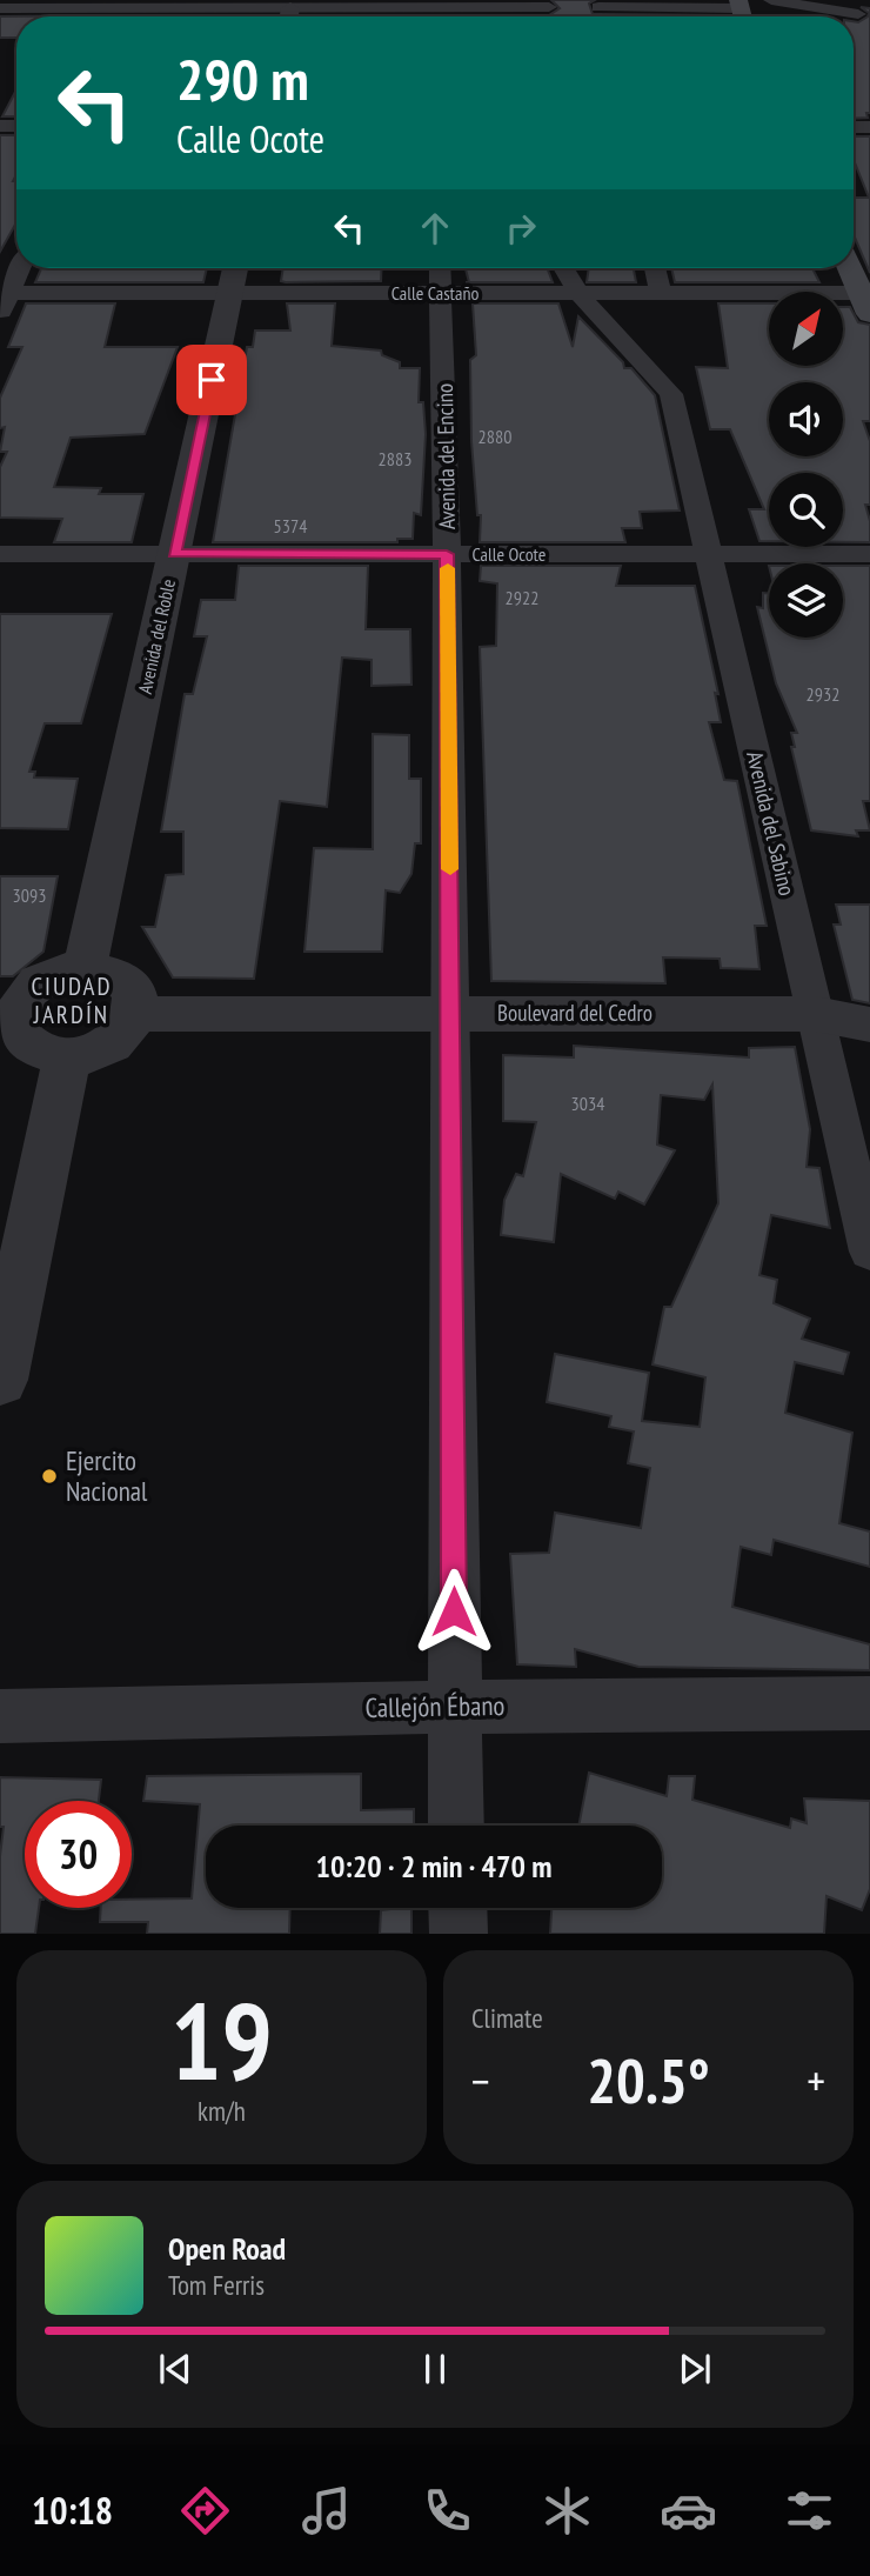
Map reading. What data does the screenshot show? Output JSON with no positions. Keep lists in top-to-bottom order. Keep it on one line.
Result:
{"streets":{"street":["Calle Castaño","Avenida del Encino","Calle Ocote","Avenida del Roble","Avenida del Sabino","Boulevard del Cedro","Callejón Ébano"]},"crossings":[["Calle Castaño","Avenida del Encino"],["Calle Castaño","Avenida del Roble"],["Calle Castaño","Avenida del Sabino"],["Avenida del Encino","Calle Ocote"],["Avenida del Encino","Boulevard del Cedro"],["Avenida del Encino","Callejón Ébano"],["Calle Ocote","Avenida del Roble"],["Calle Ocote","Avenida del Sabino"],["Avenida del Roble","Boulevard del Cedro"],["Avenida del Sabino","Boulevard del Cedro"]],"districts":["CIUDAD JARDÍN"],"places":["Ejercito Nacional"],"house_numbers":["2880","2883","5374","2922","2932","3093","3034"],"north":"top right","page":{"turn":["290 m","Calle Ocote"],"limit":"30","trip":"10:20 · 2 min · 470 m","tile":[["19","km/h"],"Climate"],"heat":["−","20.5°","+"],"song":["Open Road","Tom Ferris"],"tabs":"10:18"}}
